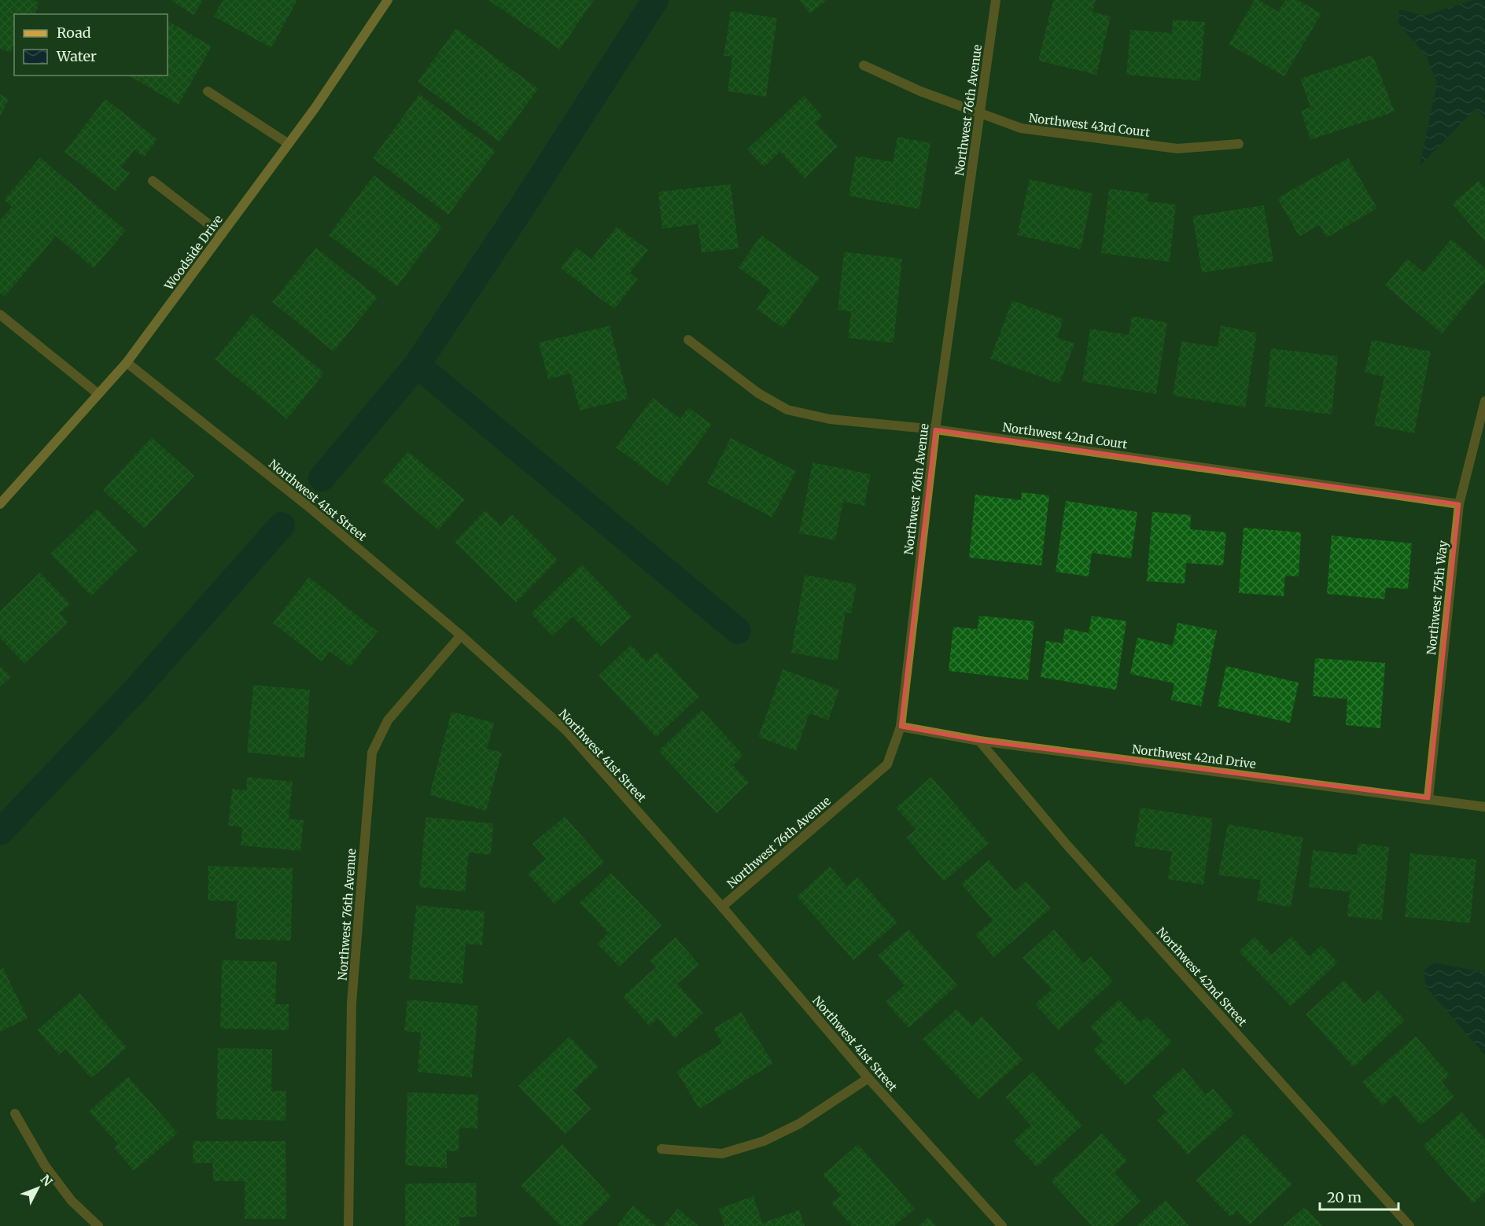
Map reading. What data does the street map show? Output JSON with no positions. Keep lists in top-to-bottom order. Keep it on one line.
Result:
{"streets":{"street":["Northwest 76th Avenue","Northwest 43rd Court","Woodside Drive","Northwest 42nd Court","Northwest 41st Street","Northwest 75th Way","Northwest 42nd Drive","Northwest 42nd Street"]},"crossings":[["Northwest 76th Avenue","Northwest 43rd Court"],["Northwest 76th Avenue","Northwest 42nd Court"],["Northwest 76th Avenue","Northwest 41st Street"],["Northwest 76th Avenue","Northwest 42nd Drive"],["Woodside Drive","Northwest 41st Street"],["Northwest 42nd Court","Northwest 75th Way"],["Northwest 75th Way","Northwest 42nd Drive"],["Northwest 42nd Drive","Northwest 42nd Street"]],"legend":["Road","Water"],"scale_bar":"20 m","north":"top right"}
